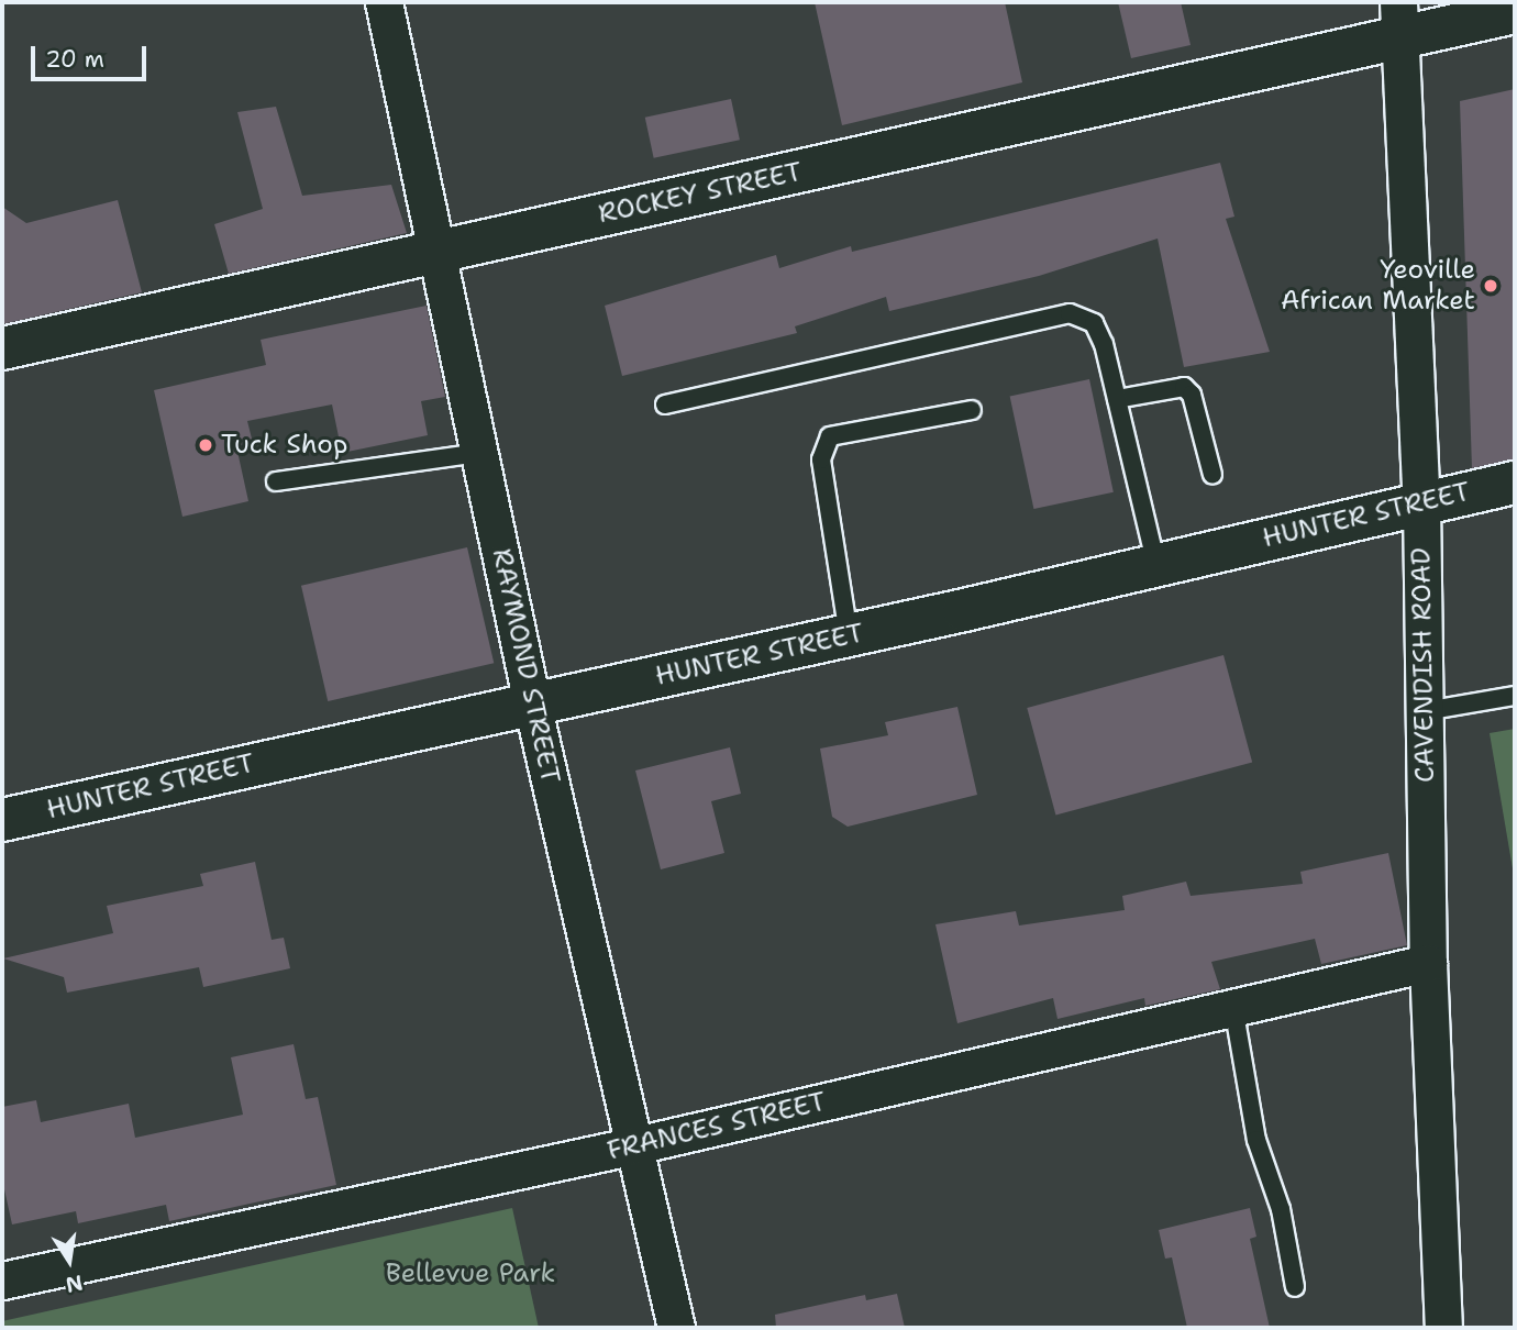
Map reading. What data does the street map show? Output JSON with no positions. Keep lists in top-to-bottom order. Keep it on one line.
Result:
{"streets":{"main road":["ROCKEY STREET","HUNTER STREET"],"street":["CAVENDISH ROAD","RAYMOND STREET","FRANCES STREET"]},"crossings":[["ROCKEY STREET","CAVENDISH ROAD"],["ROCKEY STREET","RAYMOND STREET"],["HUNTER STREET","CAVENDISH ROAD"],["HUNTER STREET","RAYMOND STREET"],["CAVENDISH ROAD","FRANCES STREET"],["RAYMOND STREET","FRANCES STREET"]],"parks":["Bellevue Park"],"places":["Yeoville African Market","Tuck Shop"],"scale_bar":"20 m","north":"bottom"}
